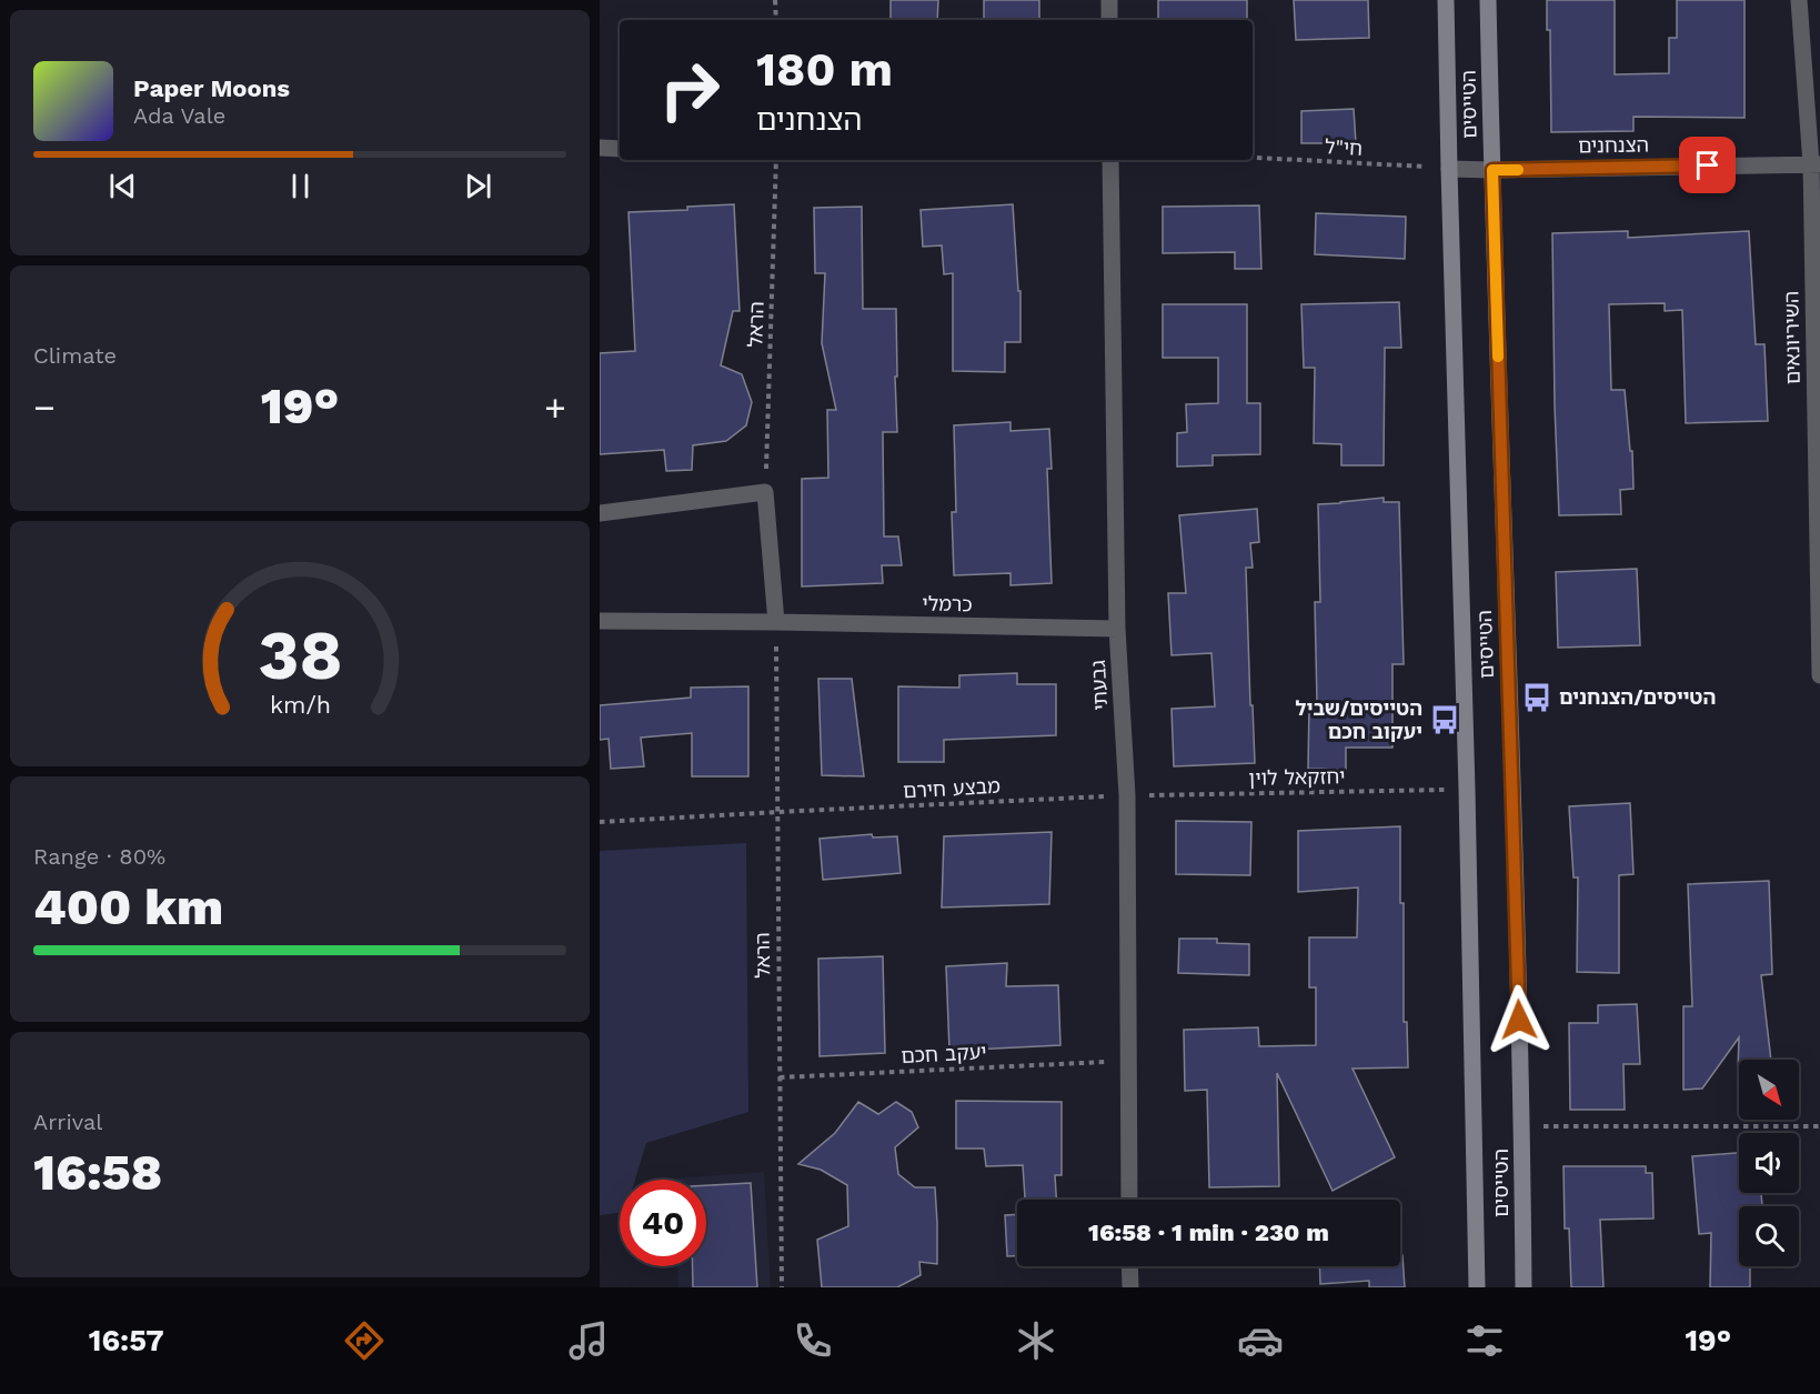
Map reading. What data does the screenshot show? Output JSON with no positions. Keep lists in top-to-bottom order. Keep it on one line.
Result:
{"streets":{"street":["הטייסים","הצנחנים","השיריונאים","כרמלי","גבעתי"],"path":["חי\"ל","הראל","יחזקאל לוין","מבצע חירם","יעקב חכם"]},"crossings":[["הטייסים","הצנחנים"],["הטייסים","חי\"ל"],["הטייסים","יחזקאל לוין"],["הצנחנים","חי\"ל"],["הצנחנים","השיריונאים"],["הראל","כרמלי"],["הראל","מבצע חירם"],["הראל","יעקב חכם"],["כרמלי","גבעתי"],["גבעתי","יחזקאל לוין"],["גבעתי","מבצע חירם"],["יחזקאל לוין","מבצע חירם"]],"places":{"bus stop":["הטייסים/הצנחנים","הטייסים/שביל יעקוב חכם"]},"north":"bottom right","page":{"turn":["180 m","הצנחנים"],"song":["Paper Moons","Ada Vale"],"tile":["Climate",["Range · 80%","400 km"],["Arrival","16:58"]],"heat":["−","19°","+"],"limit":"40","trip":"16:58 · 1 min · 230 m","tabs":["16:57","19°"],"gauge":["38","km/h"]}}
